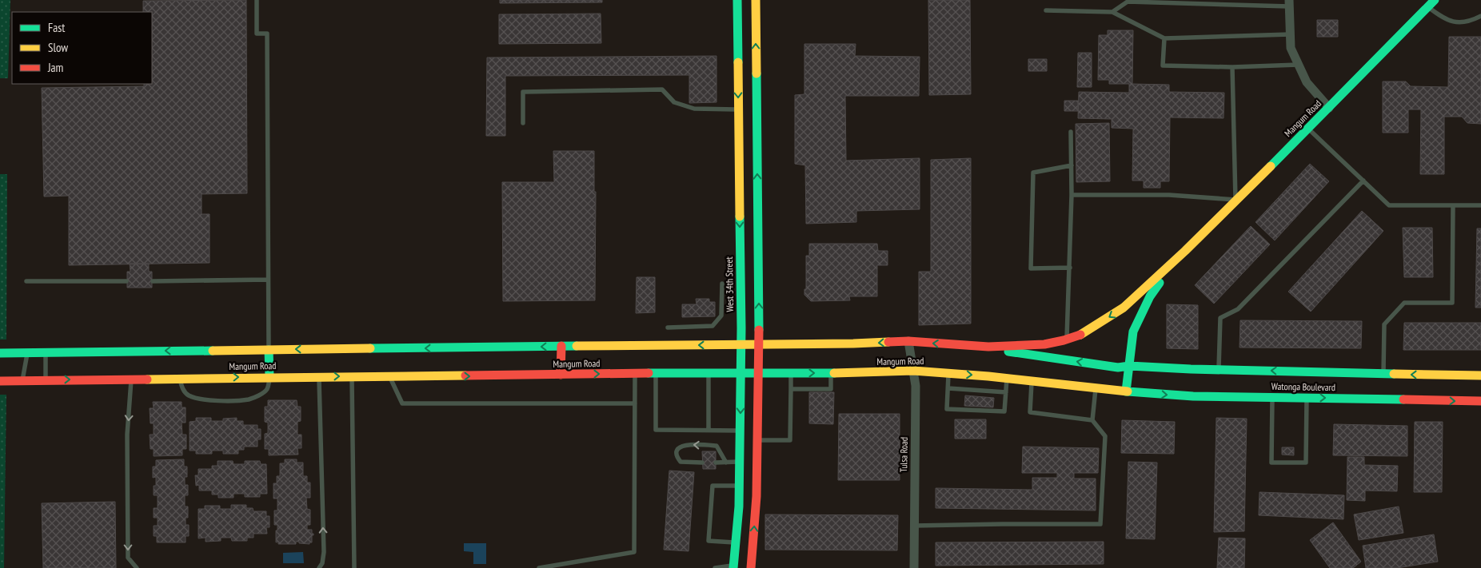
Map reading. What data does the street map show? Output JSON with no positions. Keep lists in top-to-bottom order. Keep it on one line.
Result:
{"streets":{"main road":["Mangum Road","West 34th Street","Watonga Boulevard"],"street":["Tulsa Road"]},"crossings":[["Mangum Road","West 34th Street"],["Mangum Road","Watonga Boulevard"],["Mangum Road","Tulsa Road"]],"legend":["Fast","Slow","Jam"]}
